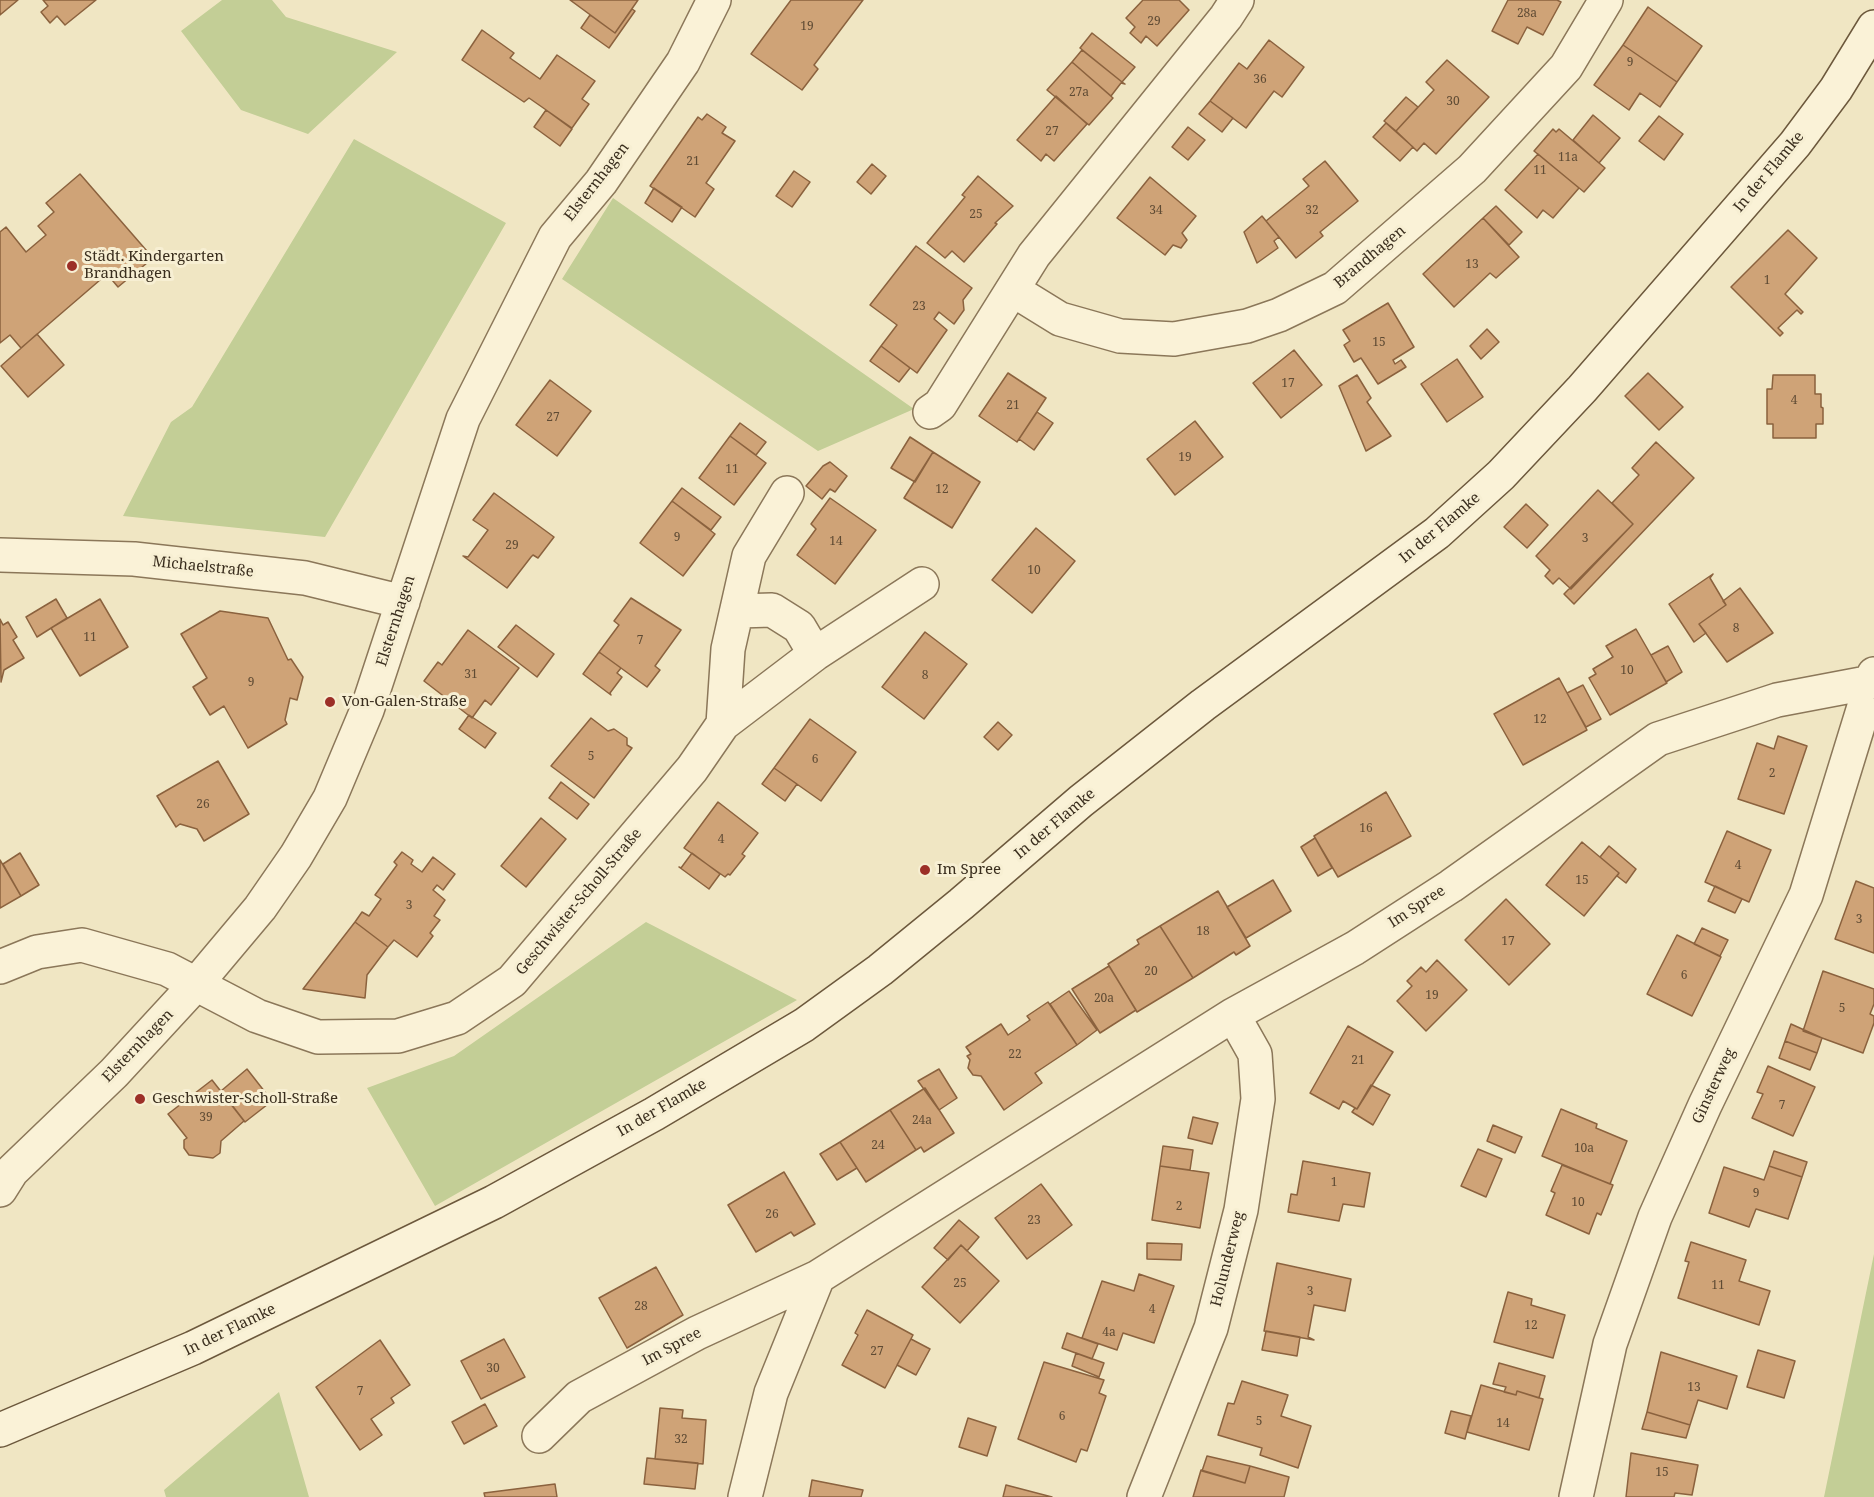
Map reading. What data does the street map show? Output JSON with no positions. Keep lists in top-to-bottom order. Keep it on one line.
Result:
{"streets":{"street":["In der Flamke","Elsternhagen","Brandhagen","Michaelstraße","Geschwister-Scholl-Straße","Im Spree","Ginsterweg","Holunderweg"]},"crossings":[["Elsternhagen","Michaelstraße"],["Elsternhagen","Geschwister-Scholl-Straße"],["Im Spree","Ginsterweg"],["Im Spree","Holunderweg"]],"places":["Städt. Kindergarten Brandhagen","Von-Galen-Straße","Im Spree","Geschwister-Scholl-Straße"],"house_numbers":["28a","29","19","9","36","27a","30","27","11a","21","11","34","32","25","13","1","23","15","17","4","21","27","19","11","12","9","3","14","29","10","8","11","7","10","31","8","9","12","5","6","2","26","16","4","4","15","3","3","18","17","20","6","19","20a","5","22","21","7","39","24a","24","10a","1","9","10","2","26","23","25","11","3","28","4","12","4a","27","30","13","7","6","5","14","32","15"]}
